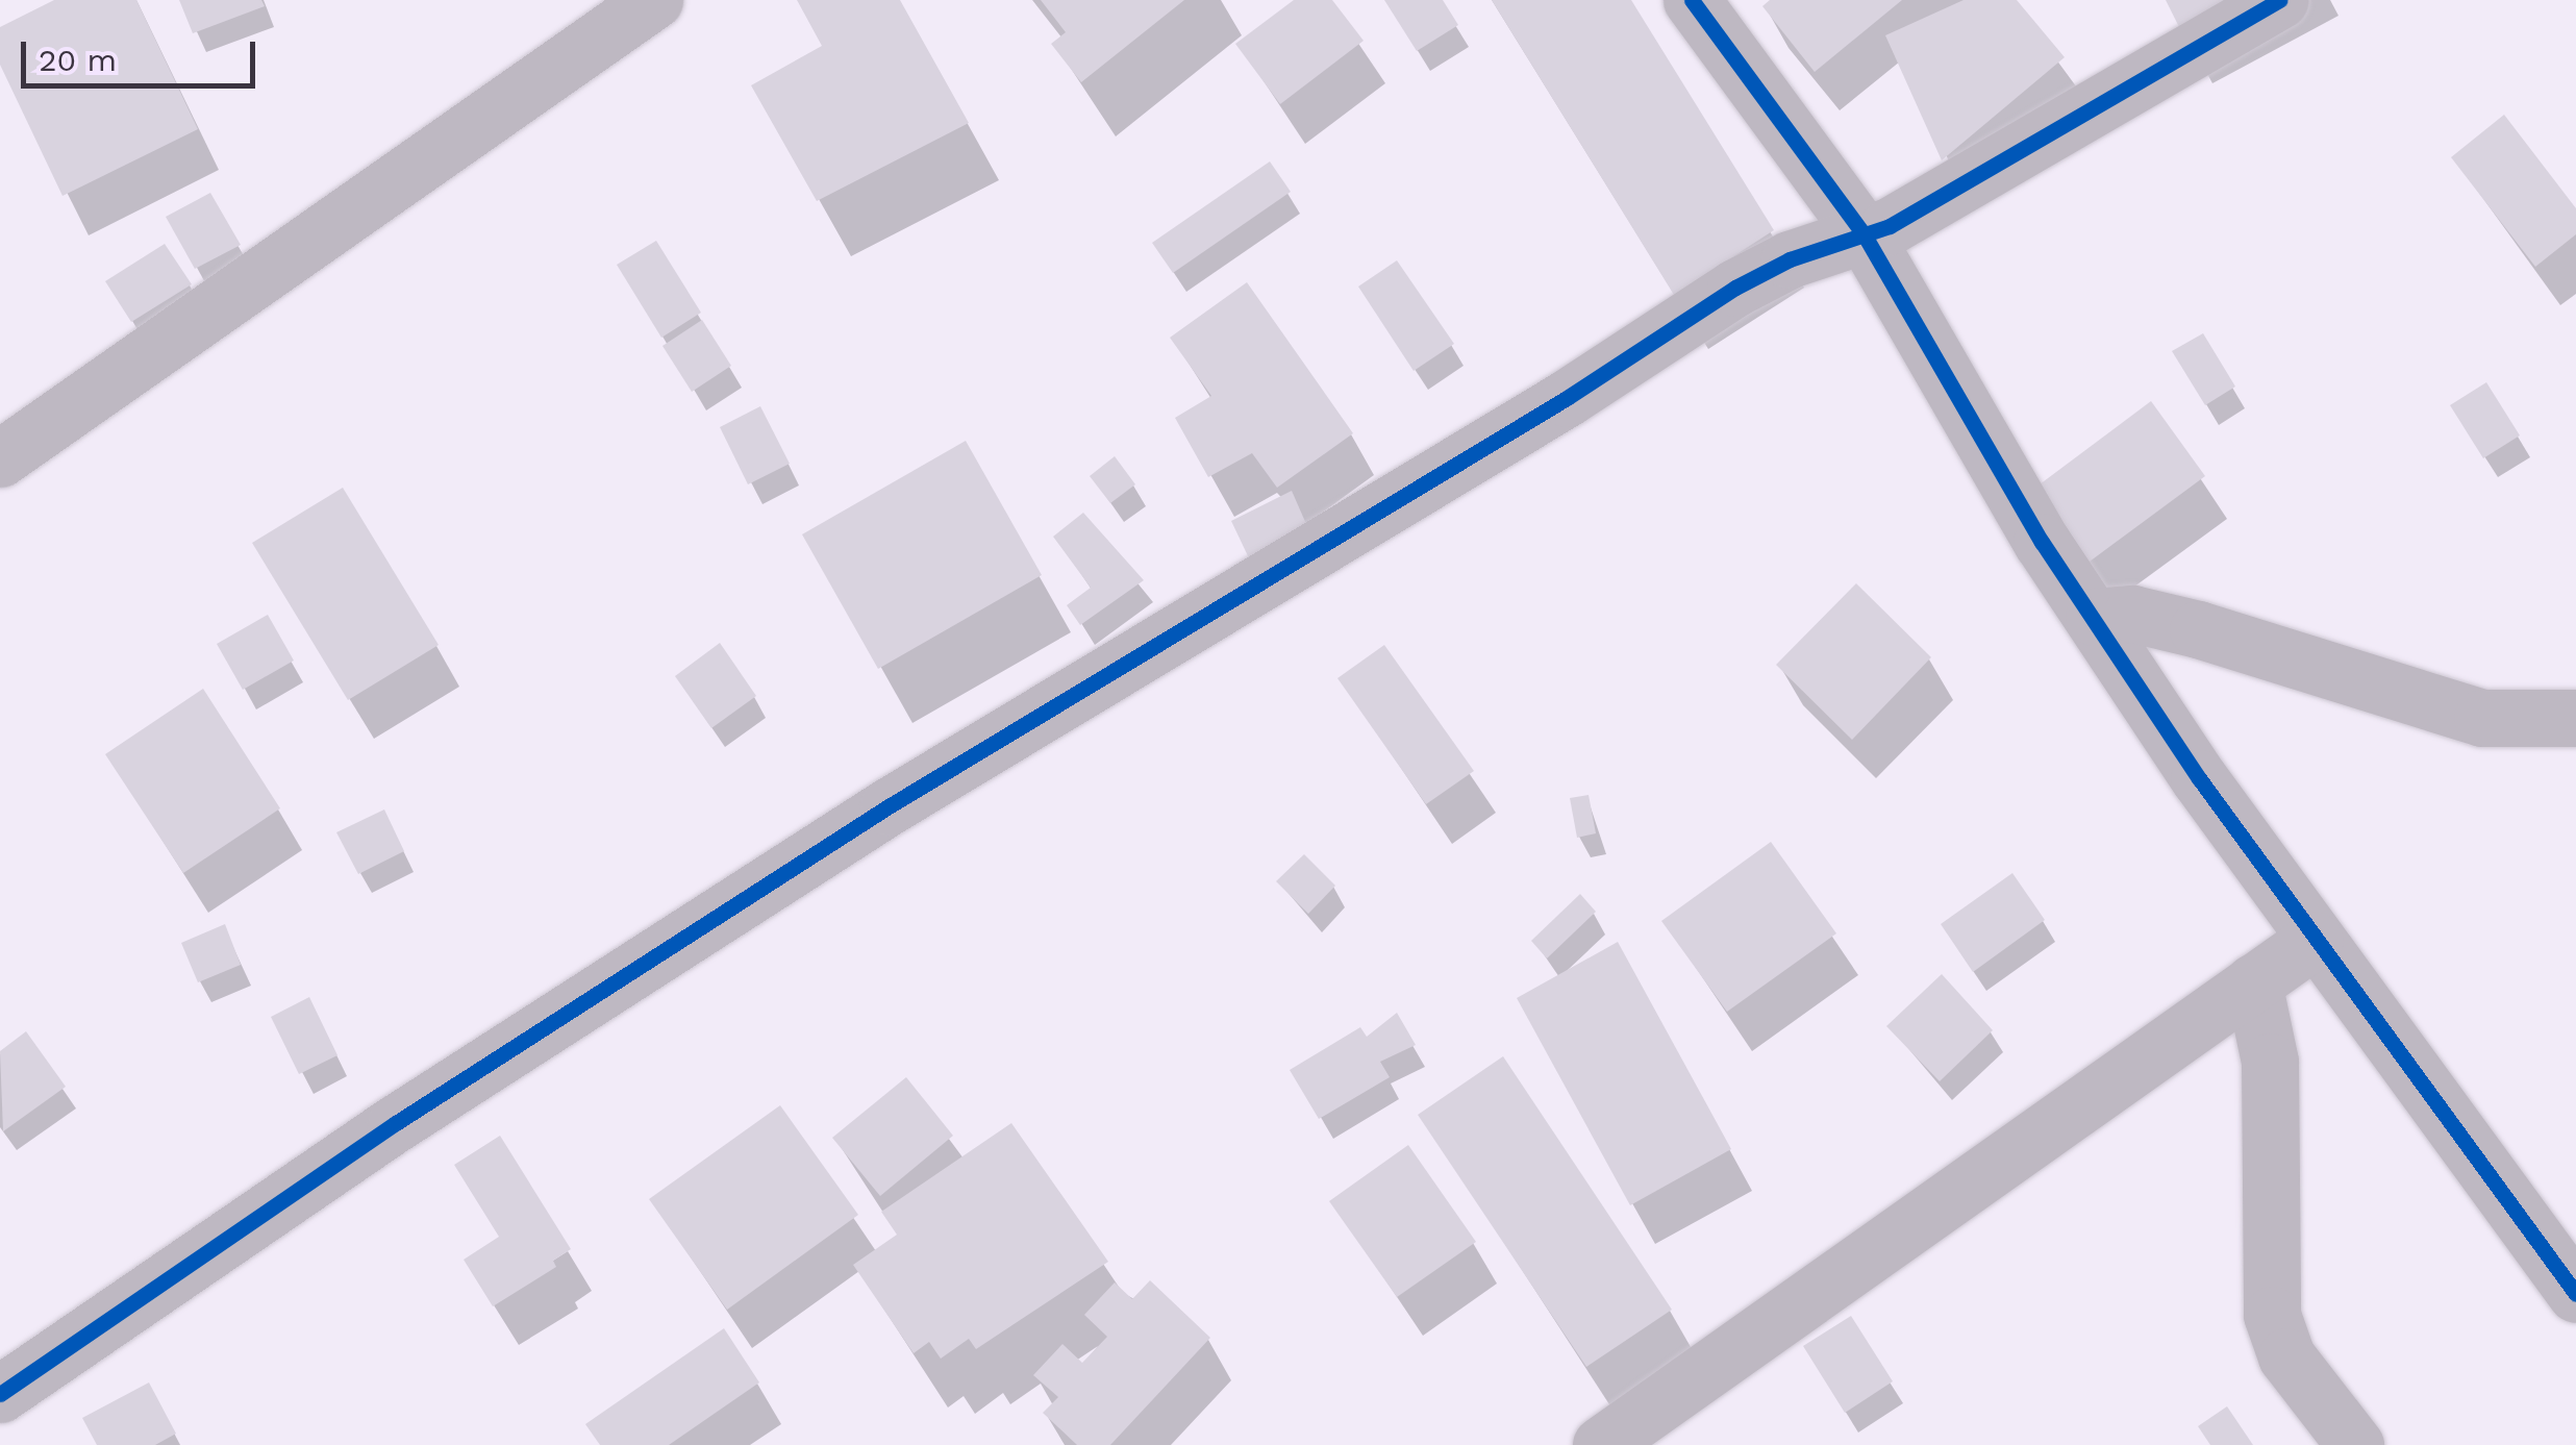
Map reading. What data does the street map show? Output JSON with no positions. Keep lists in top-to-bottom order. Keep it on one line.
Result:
{"scale_bar":"20 m"}
